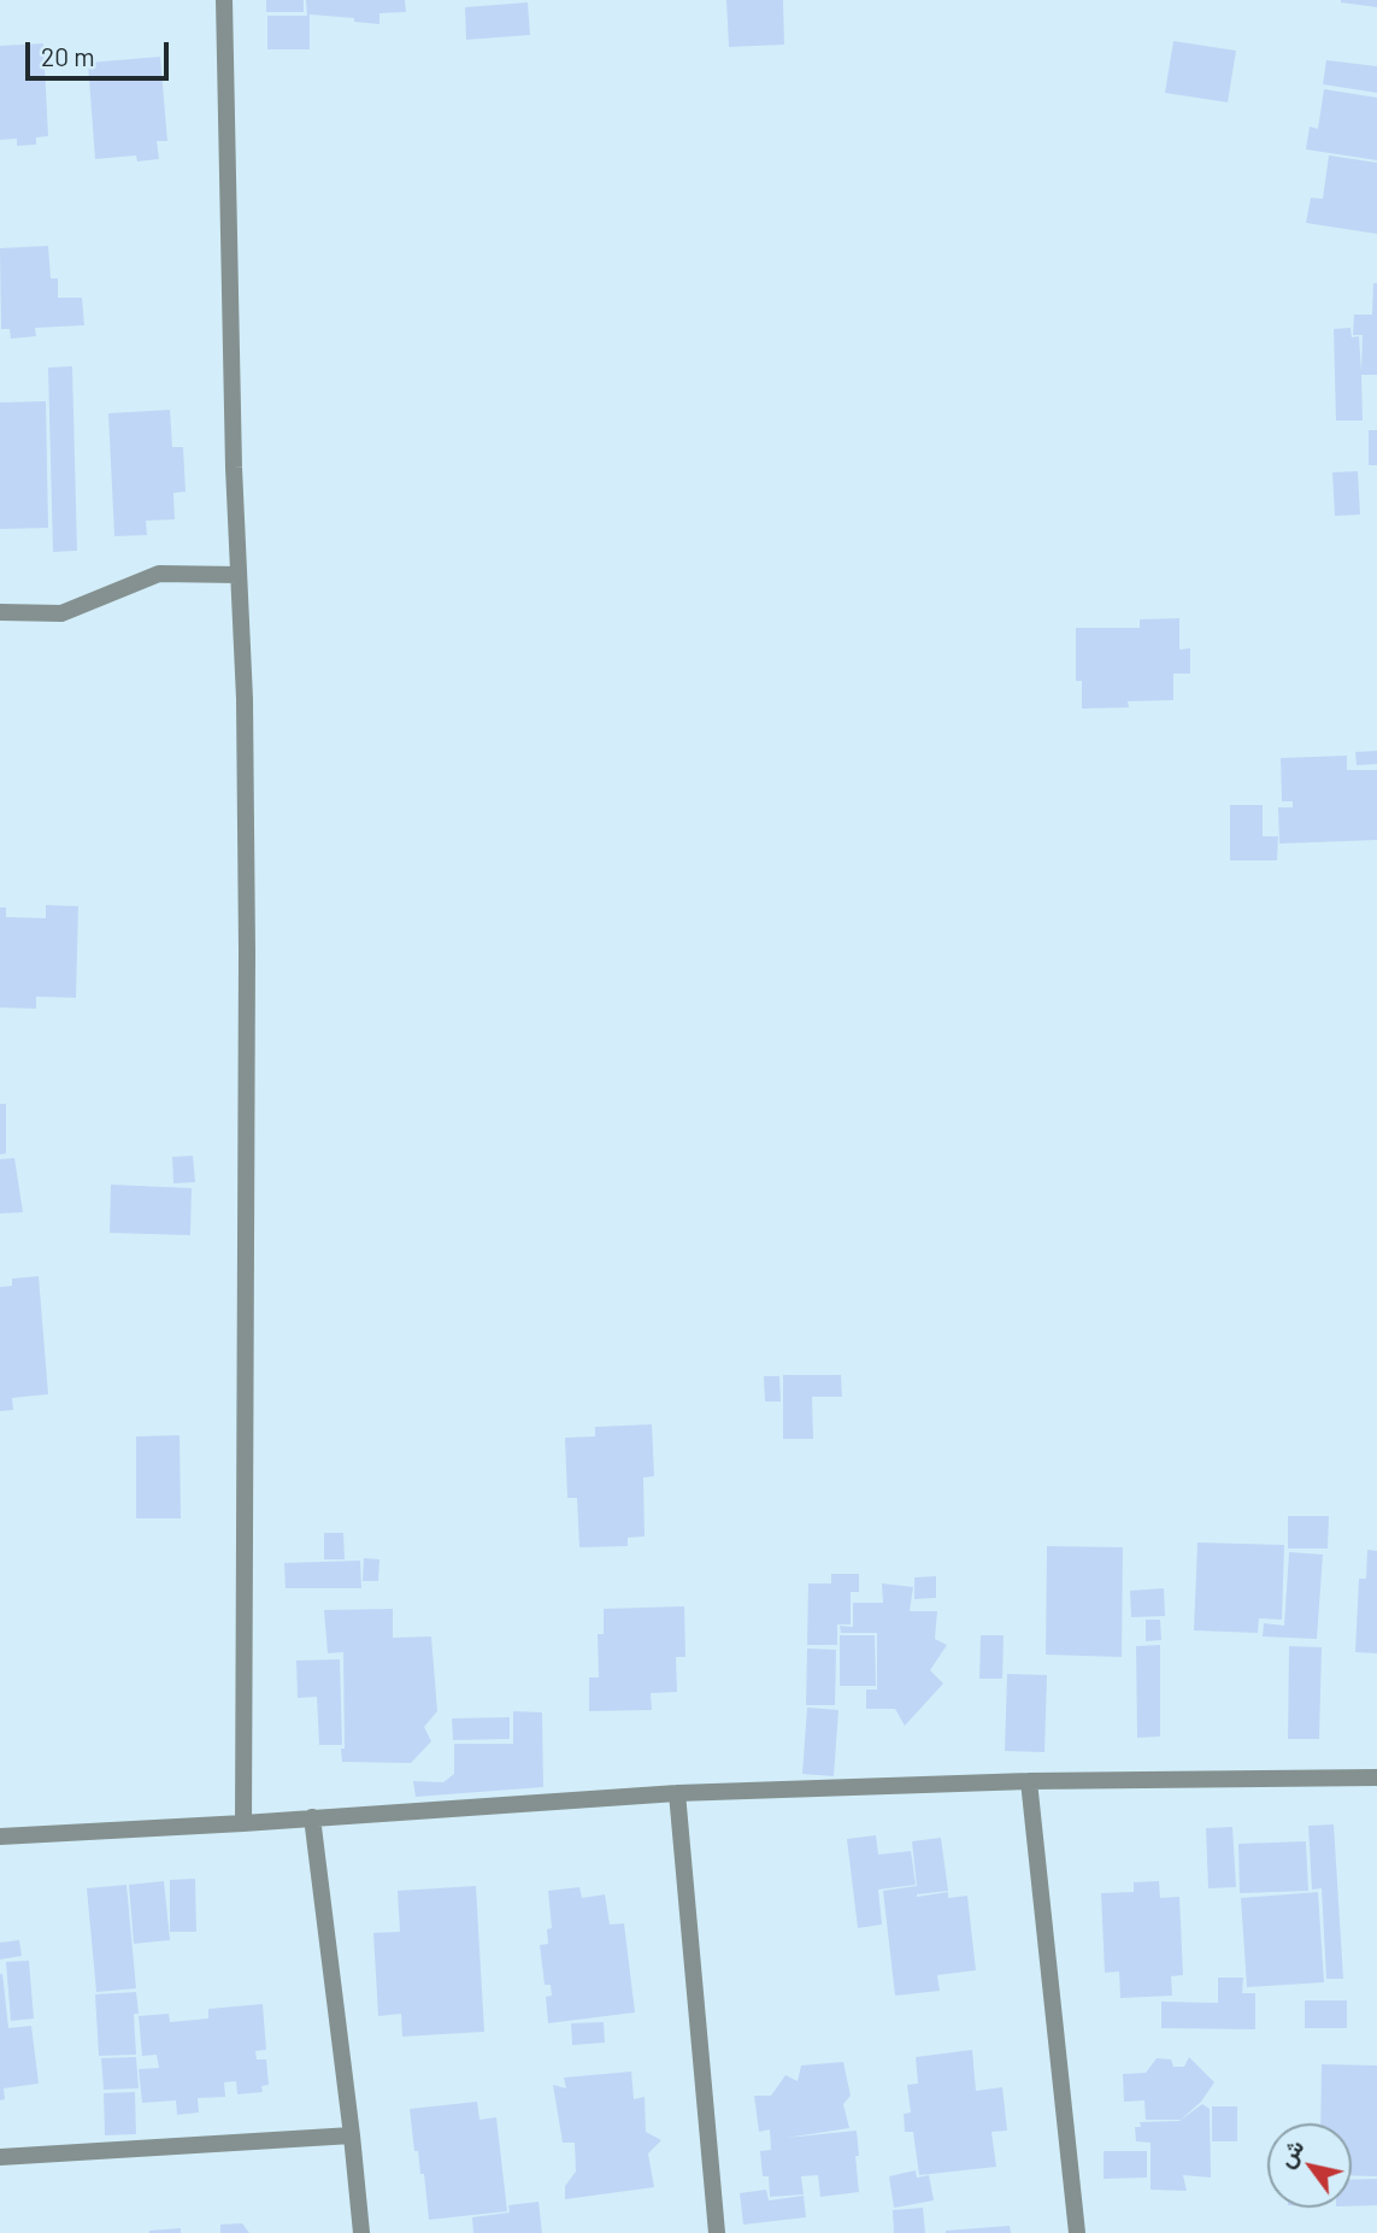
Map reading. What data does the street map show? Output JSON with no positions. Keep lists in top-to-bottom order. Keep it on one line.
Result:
{"scale_bar":"20 m","north":"top left"}
